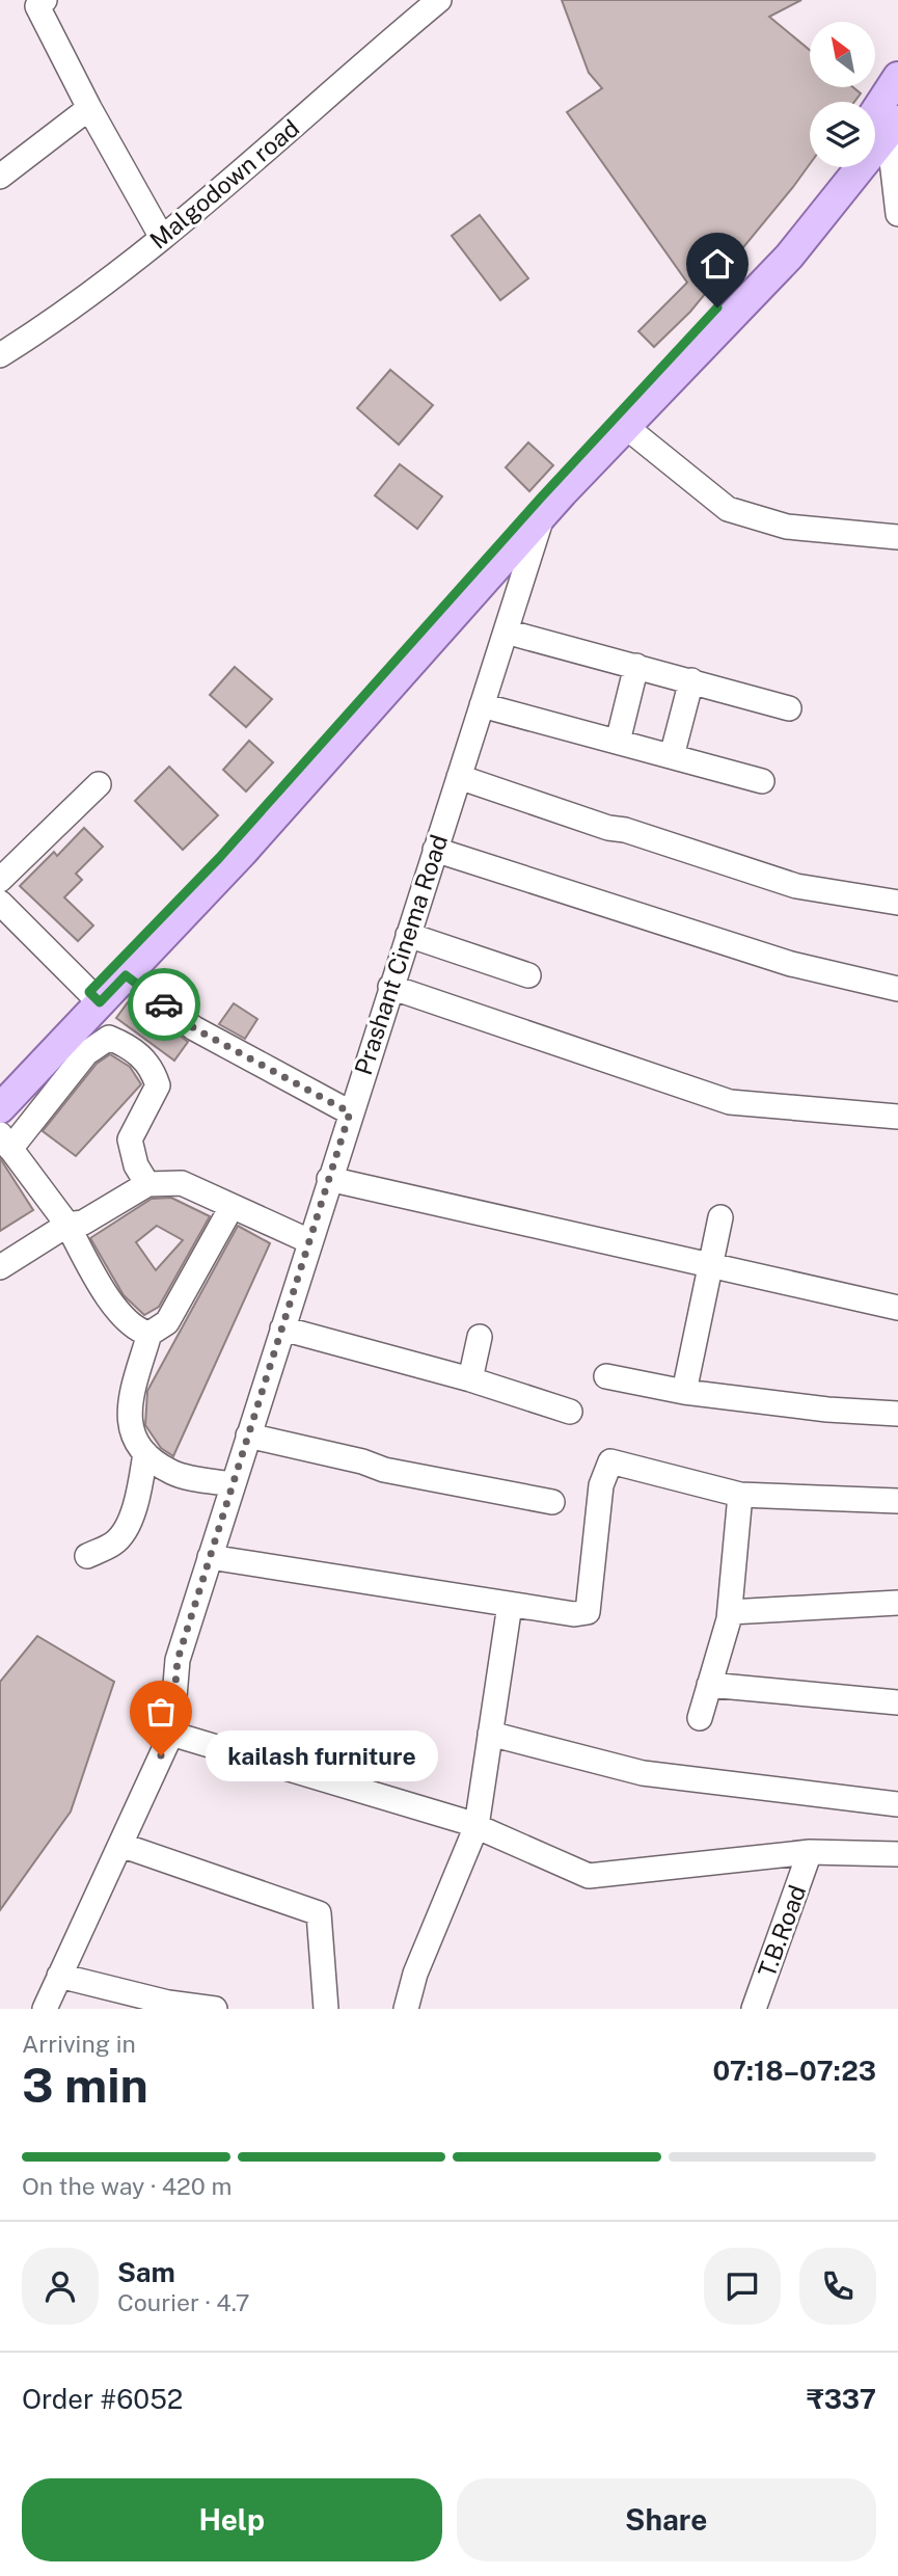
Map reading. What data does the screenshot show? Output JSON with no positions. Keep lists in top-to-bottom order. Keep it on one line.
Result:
{"streets":{"street":["Malgodown road","Prashant Cinema Road","T.B.Road"]},"places":["kailash furniture"],"north":"top left","page":{"bubble":"kailash furniture","heading":["3 min","Arriving in","07:18–07:23"],"panel":["Sam","Courier · 4.7","Order #6052","₹337"],"bar":"On the way · 420 m","buttons":["Help","Share"]}}
